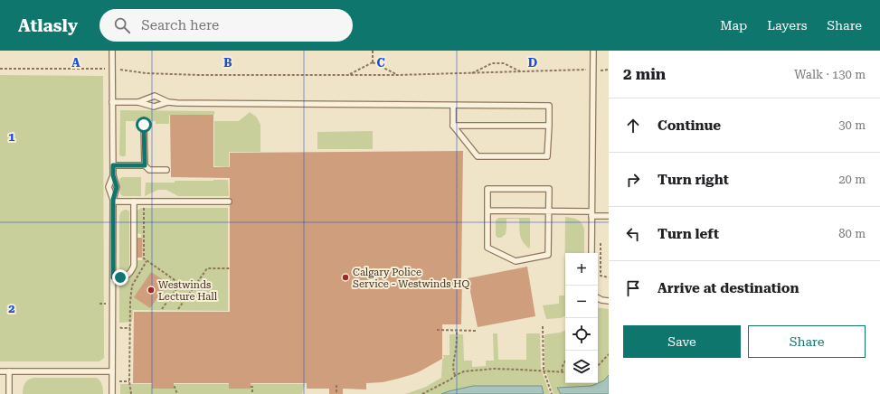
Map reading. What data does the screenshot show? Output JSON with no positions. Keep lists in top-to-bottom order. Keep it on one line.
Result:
{"places":["Calgary Police Service - Westwinds HQ","Westwinds Lecture Hall"],"page":{"header":"Atlasly","search":"Search here","nav":["Map","Layers","Share"],"heading":["2 min","Walk · 130 m"],"list":[["Continue","30 m"],["Turn right","20 m"],["Turn left","80 m"],"Arrive at destination"],"map_buttons":["+","−"],"buttons":["Save","Share"]},"grid":{"columns":["A","B","C","D"],"rows":["1","2"]}}
